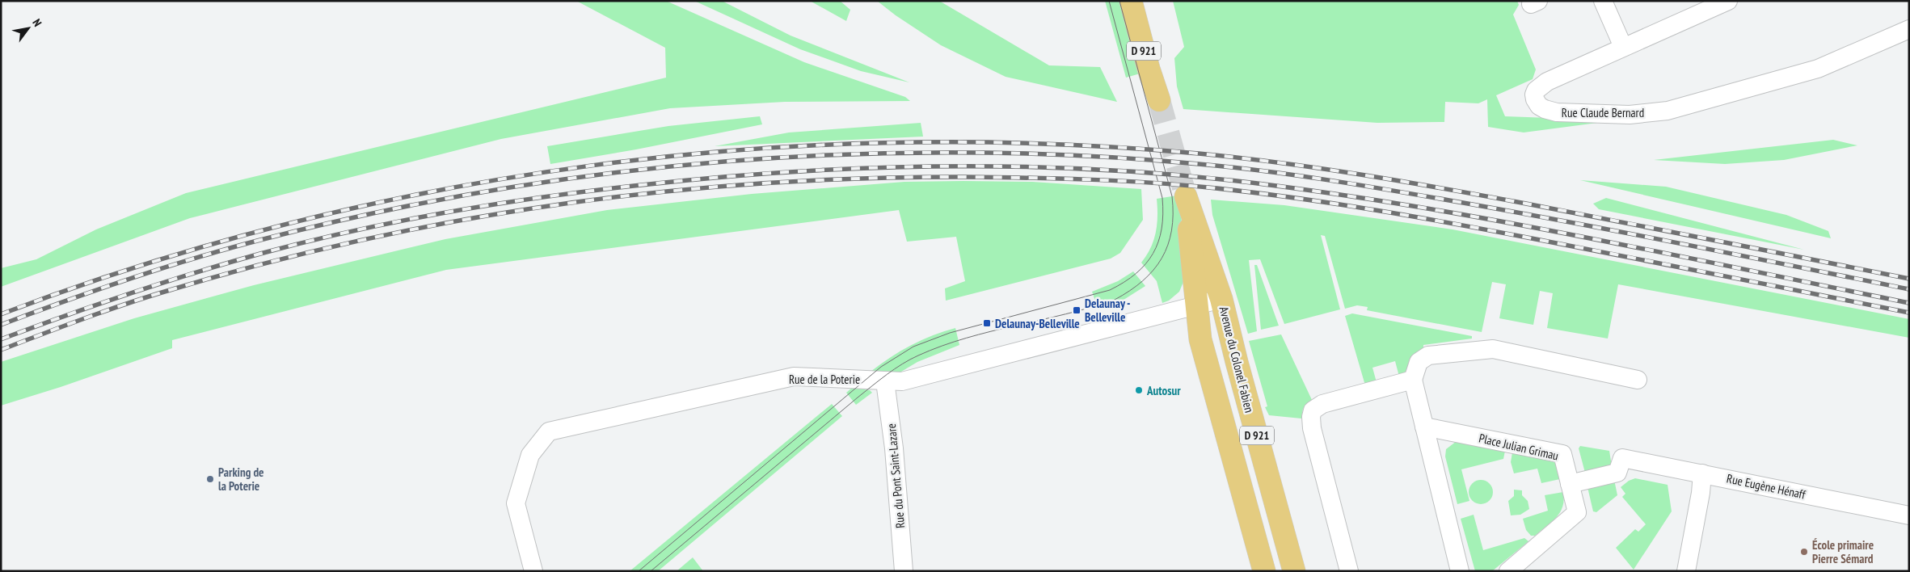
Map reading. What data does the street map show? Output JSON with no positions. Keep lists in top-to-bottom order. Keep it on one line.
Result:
{"streets":{"main road":["D 921","Avenue du Colonel Fabien"],"street":["Rue Claude Bernard","Rue de la Poterie","Place Julian Grimau","Rue du Pont Saint-Lazare","Rue Eugène Hénaff"]},"crossings":[["D 921","Avenue du Colonel Fabien"],["D 921","Rue de la Poterie"],["Avenue du Colonel Fabien","Rue de la Poterie"],["Rue de la Poterie","Rue du Pont Saint-Lazare"],["Place Julian Grimau","Rue Eugène Hénaff"]],"places":{"transit":["Delaunay - Belleville","Delaunay-Belleville"],"other":["Autosur","Parking de la Poterie","École primaire Pierre Sémard"]},"north":"top right"}
